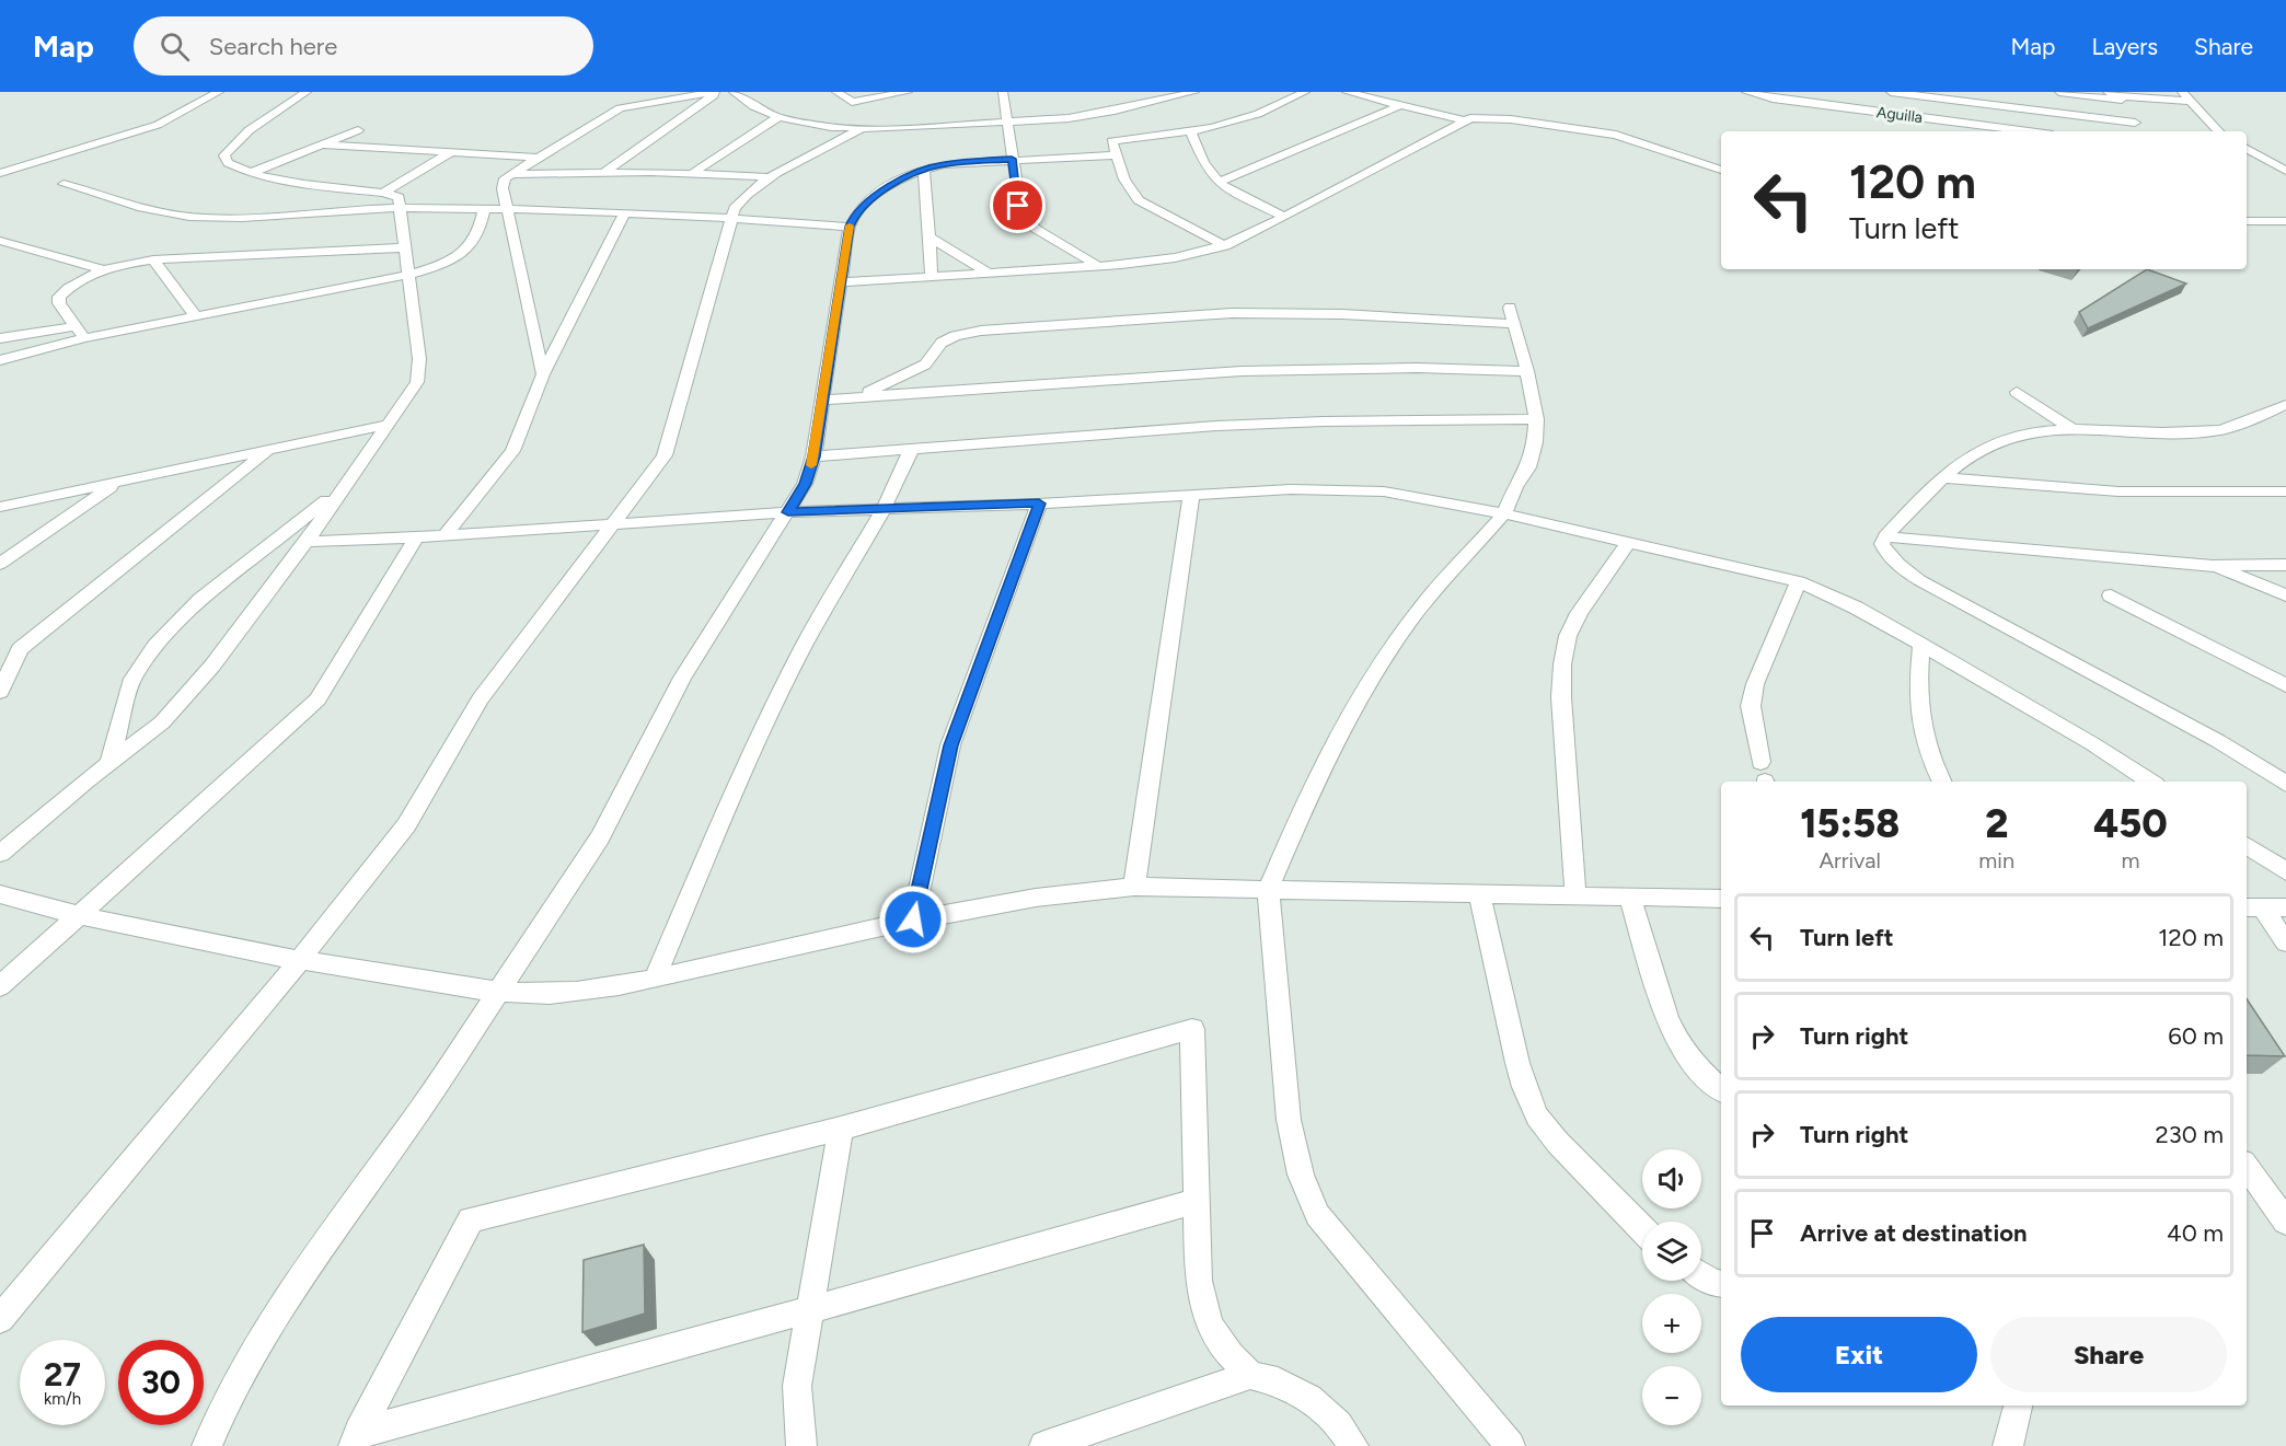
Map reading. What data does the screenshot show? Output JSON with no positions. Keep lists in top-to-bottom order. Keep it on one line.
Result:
{"streets":{"street":["Aguilla"]},"page":{"header":"Map","search":"Search here","nav":["Map","Layers","Share"],"turn":["120 m","Turn left"],"eta":["15:58","Arrival","2","min","450","m"],"list":[{"name":"Turn left","value":"120 m"},{"name":"Turn right","value":"60 m"},{"name":"Turn right","value":"230 m"},{"name":"Arrive at destination","value":"40 m"}],"map_buttons":["+","−"],"buttons":["Exit","Share"],"speed":"27 km/h","limit":"30"}}
